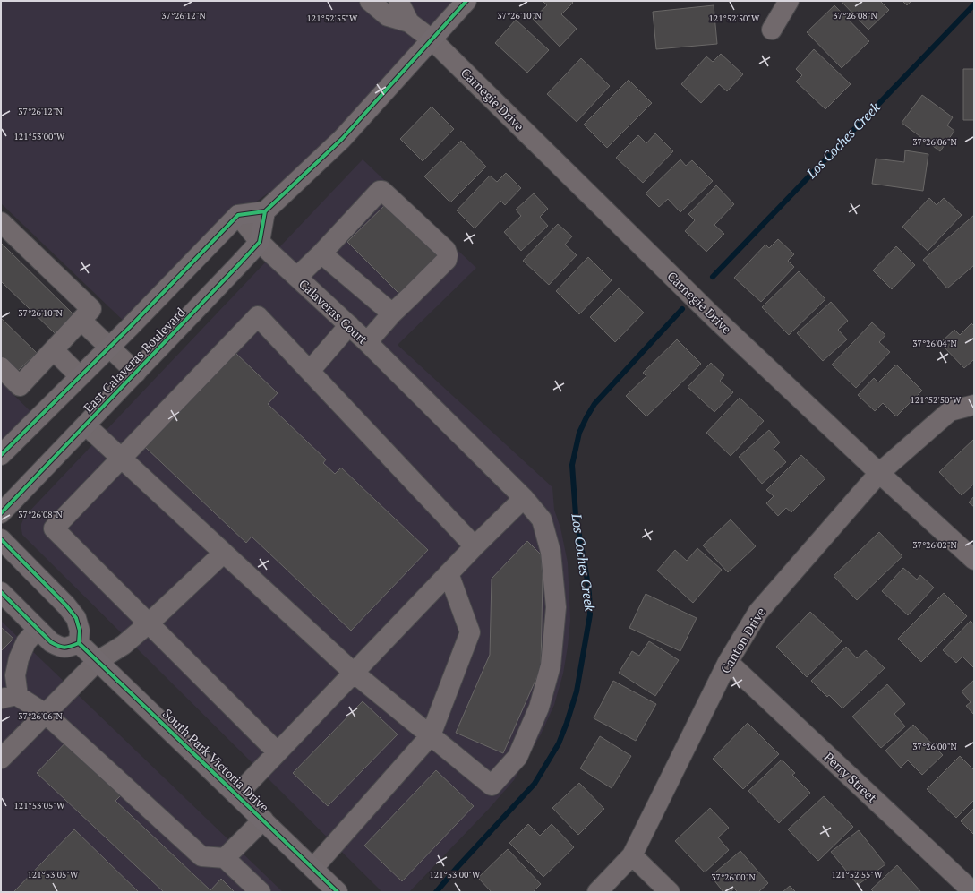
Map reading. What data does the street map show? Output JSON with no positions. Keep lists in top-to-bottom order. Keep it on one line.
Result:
{"streets":{"main road":["East Calaveras Boulevard","South Park Victoria Drive"],"street":["Carnegie Drive","Calaveras Court","Canton Drive","Perry Street"]},"crossings":[["Carnegie Drive","Canton Drive"],["Calaveras Court","East Calaveras Boulevard"],["Canton Drive","Perry Street"]],"water":["Los Coches Creek"],"coordinates":["37°26'08\"N","37°26'12\"N","37°26'10\"N","121°52'55\"W","121°52'50\"W","121°53'00\"W","37°26'06\"N","37°26'04\"N","37°26'02\"N","37°26'00\"N","121°53'05\"W"]}
